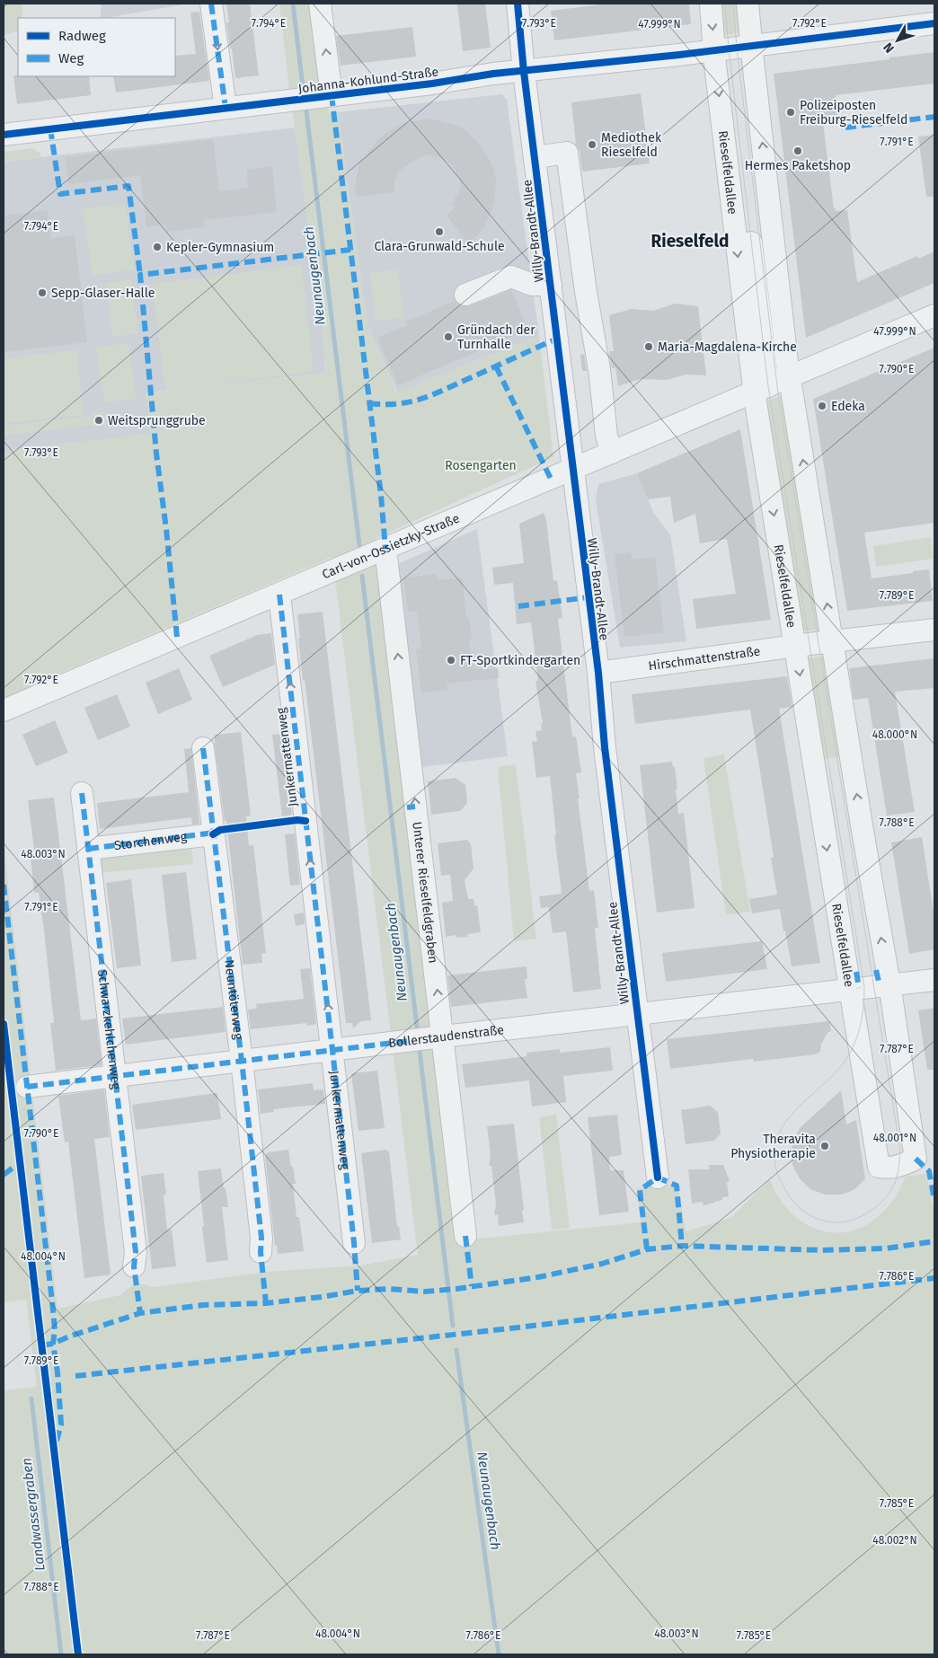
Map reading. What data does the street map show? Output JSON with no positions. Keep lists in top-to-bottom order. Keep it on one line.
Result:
{"streets":{"street":["Johanna-Kohlund-Straße","Rieselfeldallee","Willy-Brandt-Allee","Carl-von-Ossietzky-Straße","Hirschmattenstraße","Junkermattenweg","Storchenweg","Unterer Rieselfeldgraben","Neuntöterweg","Schwarzkehlchenweg","Bollerstaudenstraße"]},"crossings":[["Johanna-Kohlund-Straße","Willy-Brandt-Allee"],["Rieselfeldallee","Carl-von-Ossietzky-Straße"],["Rieselfeldallee","Hirschmattenstraße"],["Rieselfeldallee","Bollerstaudenstraße"],["Willy-Brandt-Allee","Carl-von-Ossietzky-Straße"],["Willy-Brandt-Allee","Hirschmattenstraße"],["Willy-Brandt-Allee","Bollerstaudenstraße"],["Carl-von-Ossietzky-Straße","Junkermattenweg"],["Carl-von-Ossietzky-Straße","Unterer Rieselfeldgraben"],["Junkermattenweg","Bollerstaudenstraße"],["Storchenweg","Neuntöterweg"],["Storchenweg","Schwarzkehlchenweg"],["Unterer Rieselfeldgraben","Bollerstaudenstraße"],["Neuntöterweg","Bollerstaudenstraße"],["Schwarzkehlchenweg","Bollerstaudenstraße"]],"one_way":["Junkermattenweg","Unterer Rieselfeldgraben"],"districts":["Rieselfeld"],"water":["Neunaugenbach","Landwassergraben"],"parks":["Rosengarten"],"places":["Polizeiposten Freiburg-Rieselfeld","Mediothek Rieselfeld","Hermes Paketshop","Clara-Grunwald-Schule","Kepler-Gymnasium","Sepp-Glaser-Halle","Gründach der Turnhalle","Maria-Magdalena-Kirche","Edeka","Weitsprunggrube","FT-Sportkindergarten","Theravita Physiotherapie"],"legend":["Radweg","Weg"],"north":"bottom left","coordinates":["7.794°E","7.793°E","7.792°E","47.999°N","7.791°E","7.790°E","7.789°E","48.000°N","7.788°E","48.003°N","7.787°E","48.001°N","48.004°N","7.786°E","7.785°E","48.002°N"]}
